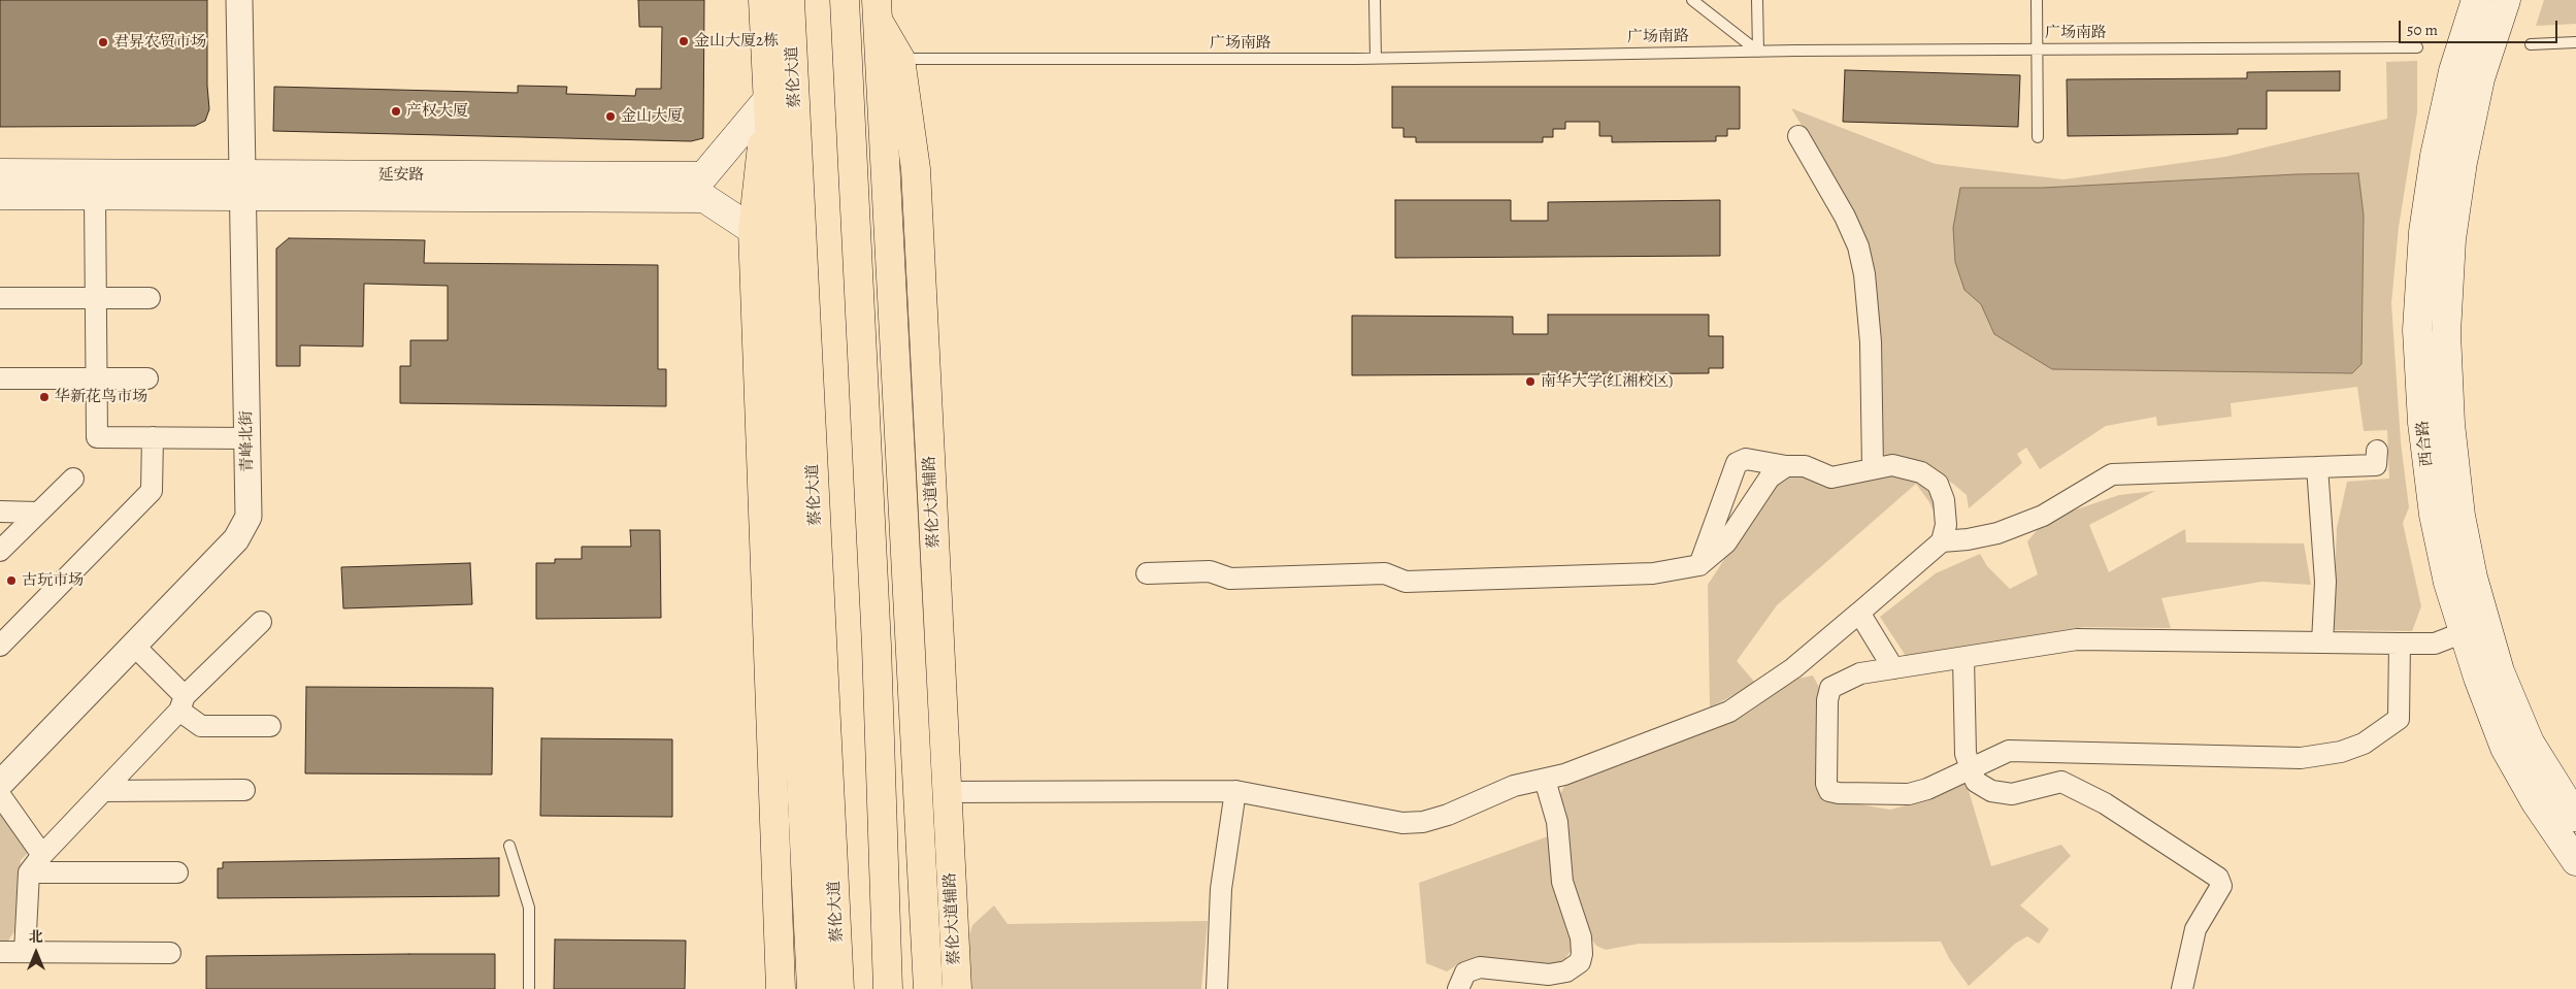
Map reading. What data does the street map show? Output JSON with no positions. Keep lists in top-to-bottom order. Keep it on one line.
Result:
{"streets":{"main road":["蔡伦大道","延安路","西合路","蔡伦大道辅路"],"street":["青峰北街"],"lane":["广场南路"]},"crossings":[["广场南路","蔡伦大道辅路"],["延安路","青峰北街"]],"places":["金山大厦2栋","君昇农贸市场","产权大厦","金山大厦","南华大学(红湘校区)","华新花鸟市场","古玩市场"],"scale_bar":"50 m","north":"top"}
